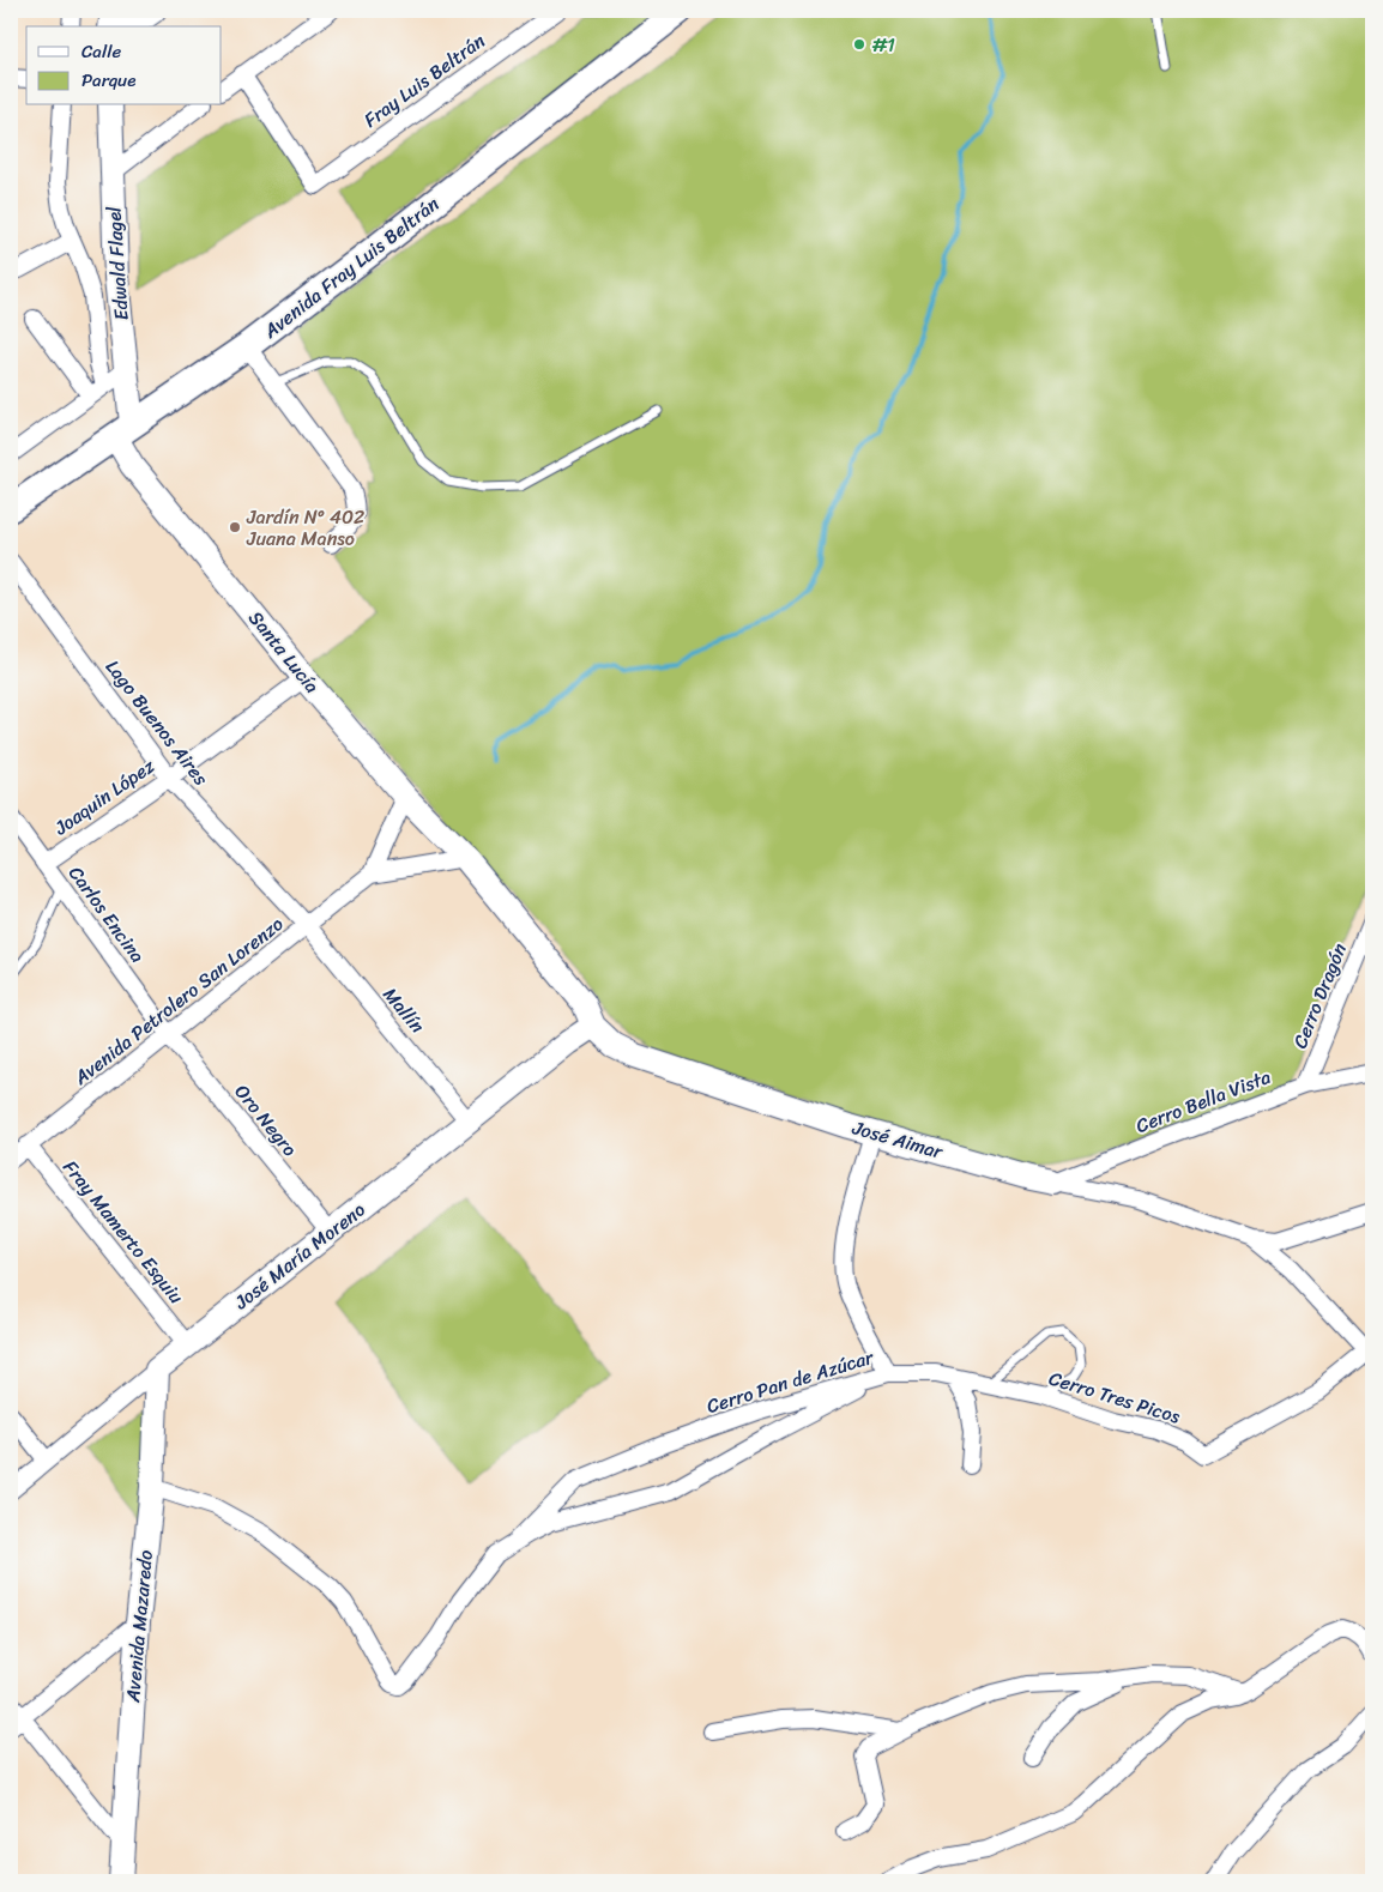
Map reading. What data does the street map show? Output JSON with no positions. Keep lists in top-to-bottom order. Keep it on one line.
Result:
{"streets":{"main road":["Avenida Fray Luis Beltrán"],"street":["Fray Luis Beltrán","Edwald Flagel","Santa Lucía","Lago Buenos Aires","Joaquin López","Carlos Encina","Cerro Dragón","Avenida Petrolero San Lorenzo","Mallín","Cerro Bella Vista","Oro Negro","José Aimar","Fray Mamerto Esquiu","José María Moreno","Cerro Pan de Azúcar","Cerro Tres Picos","Avenida Mazaredo"]},"crossings":[["Edwald Flagel","Avenida Fray Luis Beltrán"],["Edwald Flagel","Santa Lucía"],["Avenida Fray Luis Beltrán","Santa Lucía"],["Santa Lucía","Joaquin López"],["Santa Lucía","Avenida Petrolero San Lorenzo"],["Santa Lucía","José Aimar"],["Lago Buenos Aires","Joaquin López"],["Lago Buenos Aires","Avenida Petrolero San Lorenzo"],["Lago Buenos Aires","Mallín"],["Joaquin López","Carlos Encina"],["Carlos Encina","Avenida Petrolero San Lorenzo"],["Carlos Encina","Oro Negro"],["Cerro Dragón","Cerro Bella Vista"],["Avenida Petrolero San Lorenzo","Mallín"],["Avenida Petrolero San Lorenzo","Oro Negro"],["Avenida Petrolero San Lorenzo","Fray Mamerto Esquiu"],["Mallín","José María Moreno"],["Cerro Bella Vista","José Aimar"],["Oro Negro","José María Moreno"],["José Aimar","José María Moreno"],["José Aimar","Cerro Tres Picos"],["Fray Mamerto Esquiu","José María Moreno"],["José María Moreno","Avenida Mazaredo"],["Cerro Pan de Azúcar","Cerro Tres Picos"],["Cerro Pan de Azúcar","Avenida Mazaredo"]],"places":["#1","Jardín Nº 402 Juana Manso"],"legend":["Calle","Parque"]}
